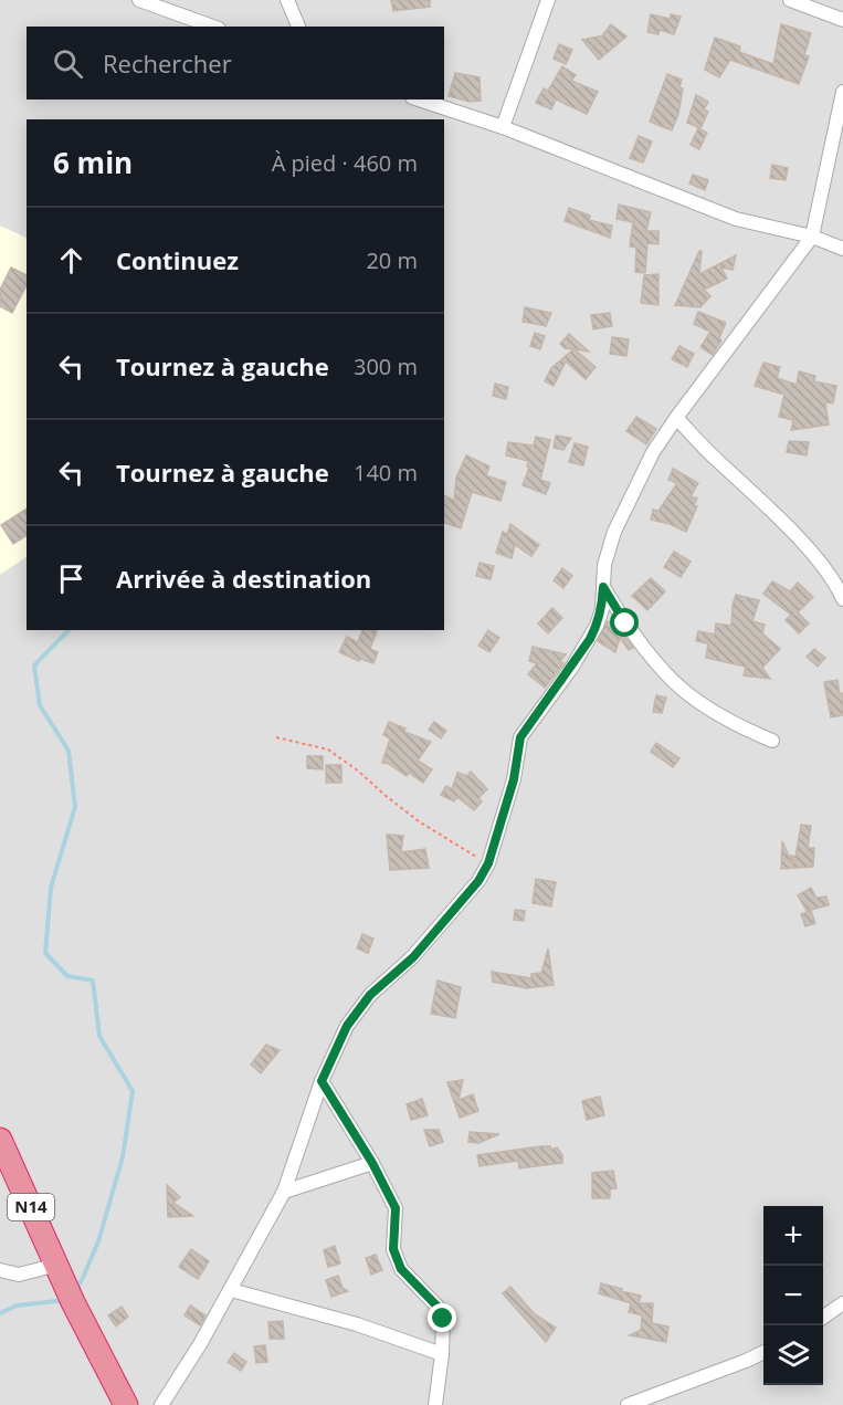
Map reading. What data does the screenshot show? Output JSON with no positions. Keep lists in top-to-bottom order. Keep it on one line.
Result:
{"streets":{"highway":["N14"]},"page":{"search":"Rechercher","heading":["6 min","À pied · 460 m"],"list":[["Continuez","20 m"],["Tournez à gauche","300 m"],["Tournez à gauche","140 m"],"Arrivée à destination"],"map_buttons":["+","−"]}}
